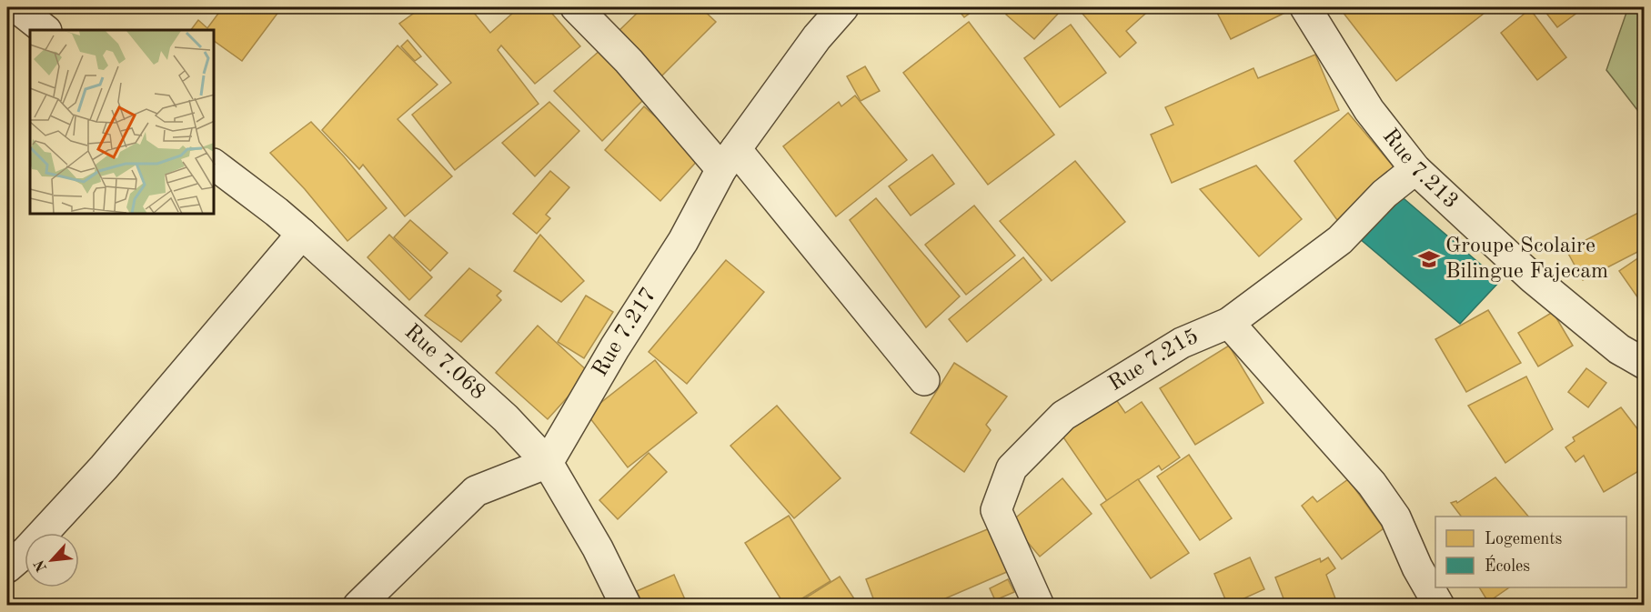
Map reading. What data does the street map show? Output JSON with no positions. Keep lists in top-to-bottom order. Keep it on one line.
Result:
{"streets":{"street":["Rue 7.213","Rue 7.217","Rue 7.215","Rue 7.068"]},"crossings":[["Rue 7.213","Rue 7.215"],["Rue 7.217","Rue 7.068"]],"places":{"school or university":["Groupe Scolaire Bilingue Fajecam"]},"legend":["Logements","Écoles"],"north":"bottom left"}
